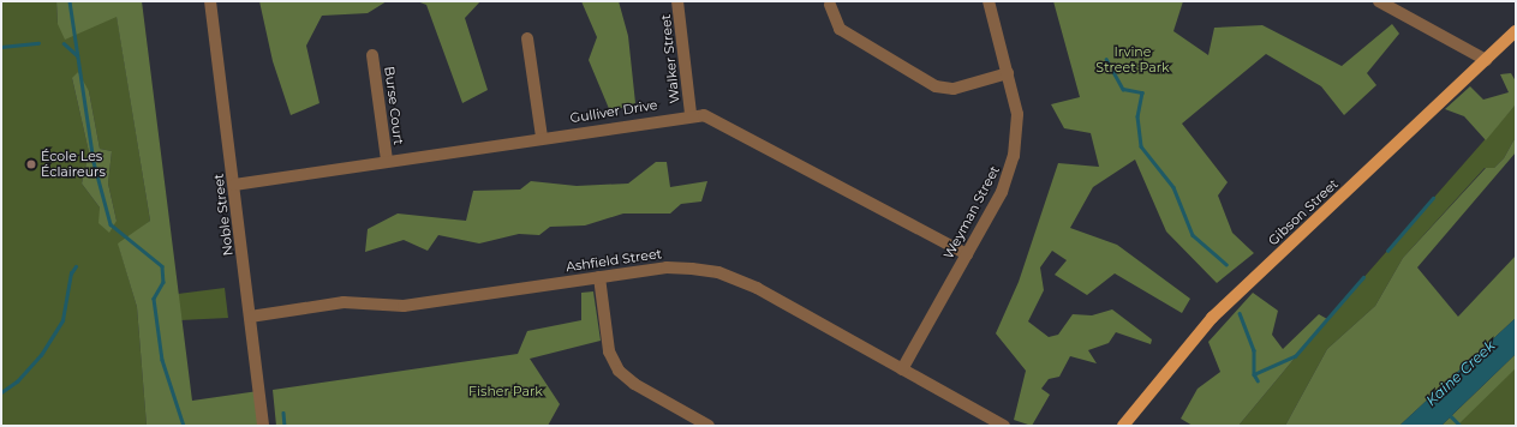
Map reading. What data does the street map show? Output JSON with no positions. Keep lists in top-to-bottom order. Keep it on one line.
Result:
{"streets":{"main road":["Gibson Street"],"street":["Walker Street","Burse Court","Gulliver Drive","Weyman Street","Noble Street","Ashfield Street"]},"crossings":[["Walker Street","Gulliver Drive"],["Burse Court","Gulliver Drive"],["Gulliver Drive","Weyman Street"],["Gulliver Drive","Noble Street"],["Weyman Street","Ashfield Street"],["Noble Street","Ashfield Street"]],"water":["Kaine Creek"],"parks":["Irvine Street Park","Fisher Park"],"places":["École Les Éclaireurs"]}
